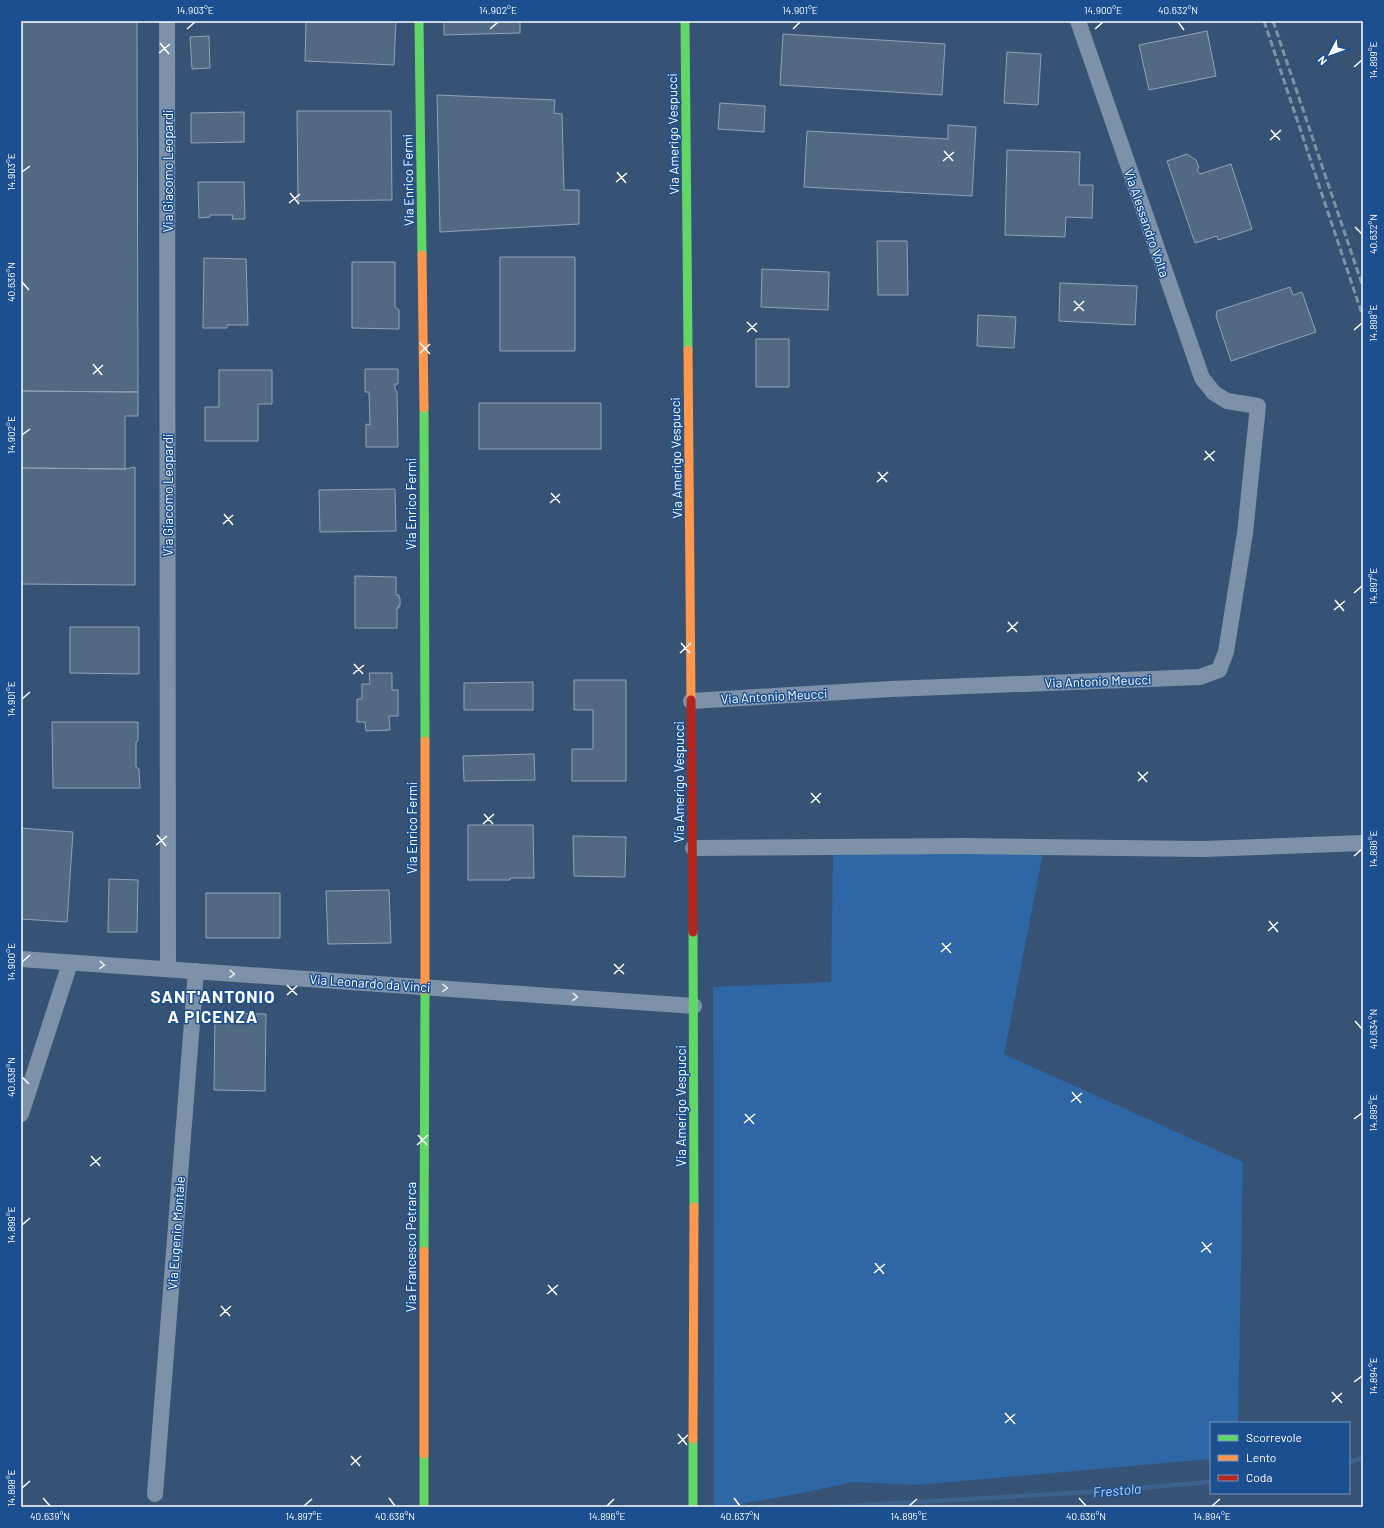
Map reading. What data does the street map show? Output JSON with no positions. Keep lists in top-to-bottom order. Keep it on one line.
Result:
{"streets":{"main road":["Via Amerigo Vespucci","Via Enrico Fermi","Via Francesco Petrarca"],"street":["Via Giacomo Leopardi","Via Alessandro Volta","Via Antonio Meucci","Via Leonardo da Vinci","Via Eugenio Montale"]},"crossings":[["Via Amerigo Vespucci","Via Antonio Meucci"],["Via Amerigo Vespucci","Via Leonardo da Vinci"],["Via Giacomo Leopardi","Via Leonardo da Vinci"],["Via Enrico Fermi","Via Leonardo da Vinci"],["Via Enrico Fermi","Via Francesco Petrarca"],["Via Alessandro Volta","Via Antonio Meucci"],["Via Leonardo da Vinci","Via Eugenio Montale"],["Via Leonardo da Vinci","Via Francesco Petrarca"]],"one_way":["Via Leonardo da Vinci"],"districts":["SANT'ANTONIO A PICENZA"],"water":["Frestola"],"legend":["Scorrevole","Lento","Coda"],"north":"bottom left","coordinates":["14.903°E","14.902°E","14.901°E","14.900°E","40.632°N","14.899°E","40.636°N","14.898°E","14.897°E","14.896°E","40.634°N","40.638°N","14.895°E","14.894°E","40.639°N","40.637°N"]}
